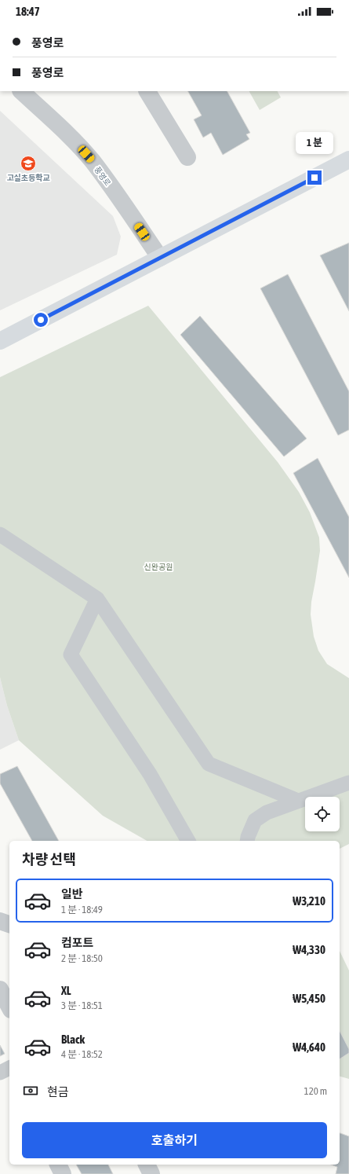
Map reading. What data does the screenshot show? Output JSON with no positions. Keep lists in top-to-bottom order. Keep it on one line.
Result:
{"streets":{"street":["풍영로"]},"parks":["신완공원"],"places":{"school or university":["고실초등학교"]},"page":{"status":"18:47","banner":["풍영로","풍영로"],"bubble":"1 분","heading":"차량 선택","list":[{"name":"일반","note":"1 분 · 18:49","value":"₩3,210"},{"name":"컴포트","note":"2 분 · 18:50","value":"₩4,330"},{"name":"XL","note":"3 분 · 18:51","value":"₩5,450"},{"name":"Black","note":"4 분 · 18:52","value":"₩4,640"}],"pay":["현금","120 m"],"buttons":"호출하기"}}
